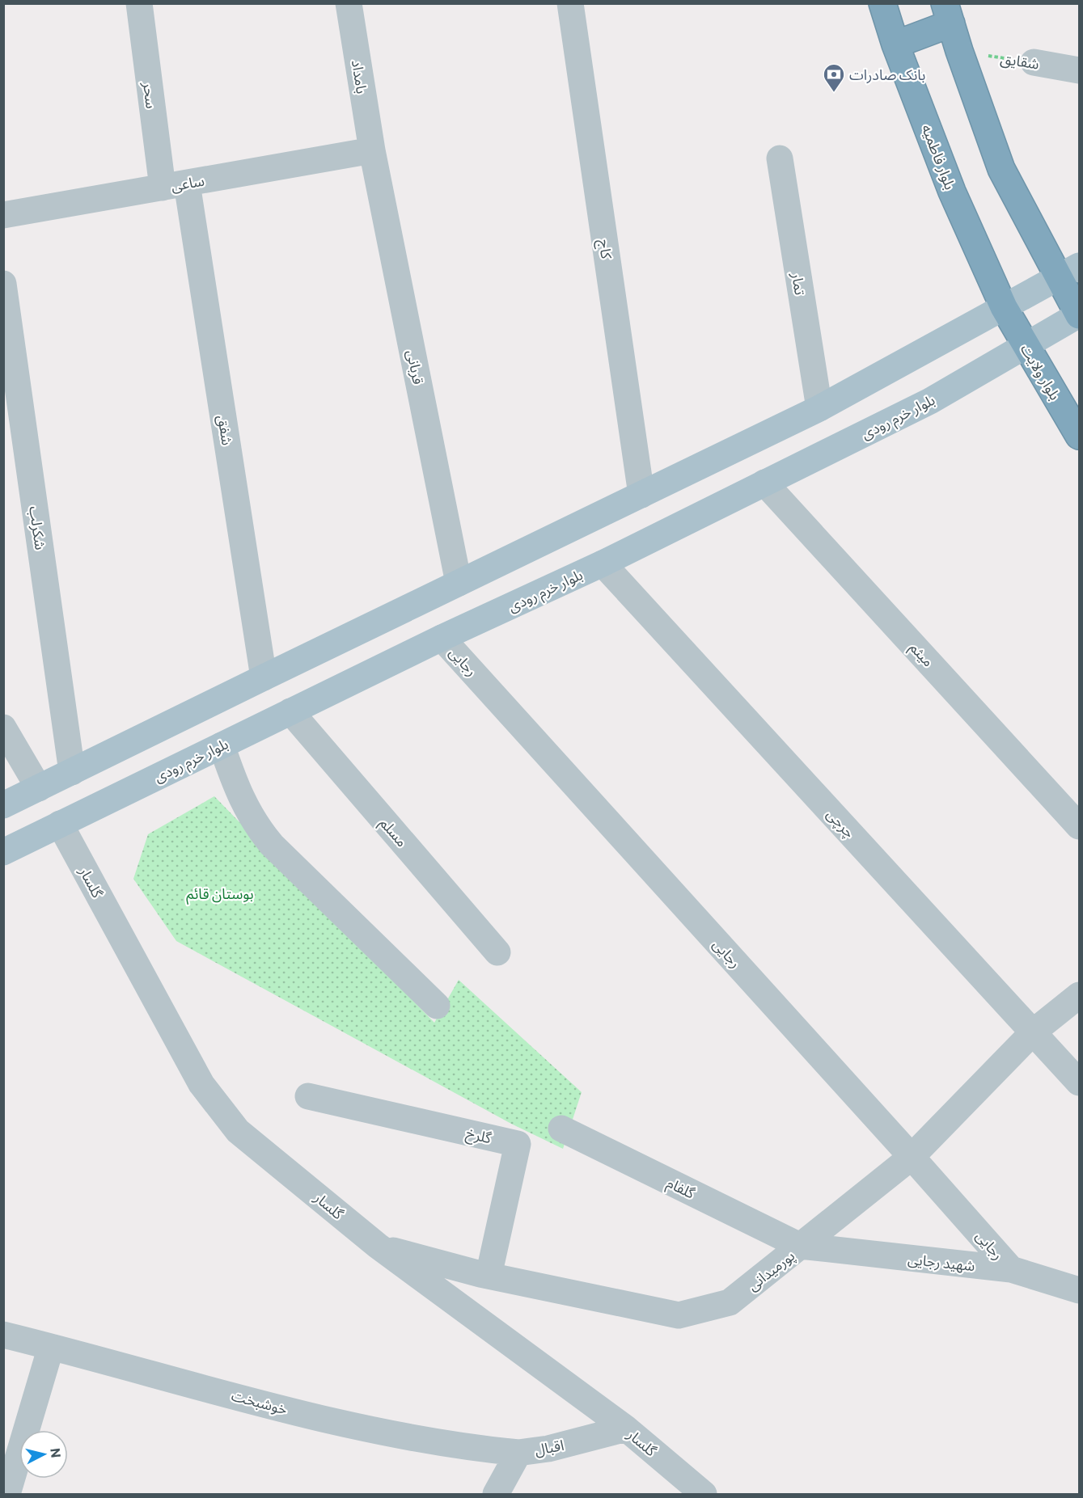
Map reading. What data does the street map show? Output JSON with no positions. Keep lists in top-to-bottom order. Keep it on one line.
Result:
{"streets":{"highway":["بلوار فاطمیه","بلوار ولایت"],"main road":["بلوار خرم رودی"],"street":["شقایق","بامداد","سحر","ساعی","کاج","تمار","قربانی","شفق","شکرلب","میثم","رجایی","چرچی","مسلم","گلسار","گلرخ","گلفام","شهید رجایی","پورمیدانی","خوشبخت","اقبال"]},"crossings":[["بامداد","ساعی"],["بامداد","قربانی"],["سحر","ساعی"],["سحر","شفق"],["بلوار فاطمیه","بلوار ولایت"],["ساعی","قربانی"],["ساعی","شفق"],["بلوار ولایت","بلوار خرم رودی"],["بلوار خرم رودی","میثم"],["بلوار خرم رودی","رجایی"],["بلوار خرم رودی","چرچی"],["بلوار خرم رودی","مسلم"],["بلوار خرم رودی","گلسار"],["رجایی","شهید رجایی"],["رجایی","پورمیدانی"],["چرچی","پورمیدانی"],["گلسار","پورمیدانی"],["گلسار","اقبال"],["گلرخ","پورمیدانی"],["گلفام","شهید رجایی"],["گلفام","پورمیدانی"],["شهید رجایی","پورمیدانی"],["خوشبخت","اقبال"]],"parks":["بوستان قائم"],"places":{"bank":["بانک صادرات"]},"north":"right"}
